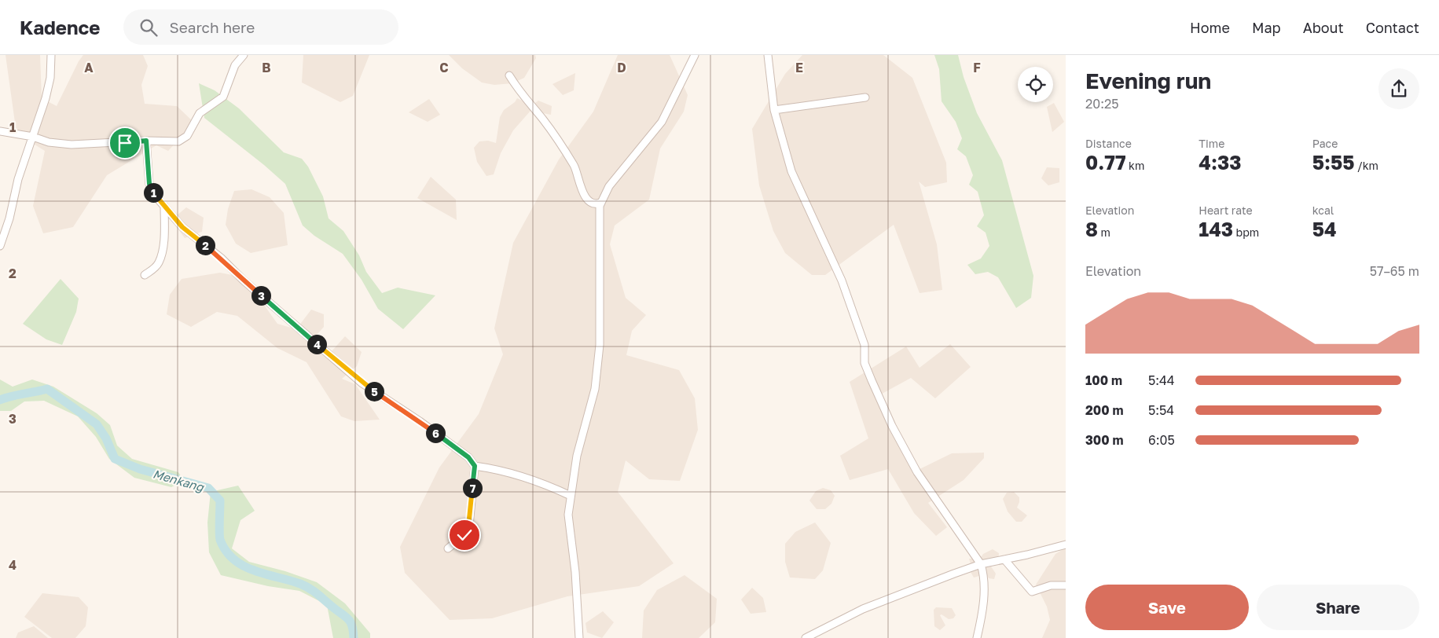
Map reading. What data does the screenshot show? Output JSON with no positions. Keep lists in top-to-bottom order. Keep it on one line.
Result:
{"water":["Menkang"],"page":{"header":"Kadence","search":"Search here","nav":["Home","Map","About","Contact"],"heading":["Evening run","20:25"],"stats":[["Distance","0.77 km"],["Time","4:33"],["Pace","5:55 /km"],["Elevation","8 m"],["Heart rate","143 bpm"],["kcal","54"]],"pins":["1","2","3","4","5","6","7"],"chart":["Elevation","57–65 m"],"list":[{"name":"100 m","note":"5:44"},{"name":"200 m","note":"5:54"},{"name":"300 m","note":"6:05"}],"buttons":["Save","Share"]},"grid":{"columns":["A","B","C","D","E","F"],"rows":["1","2","3","4"]}}
